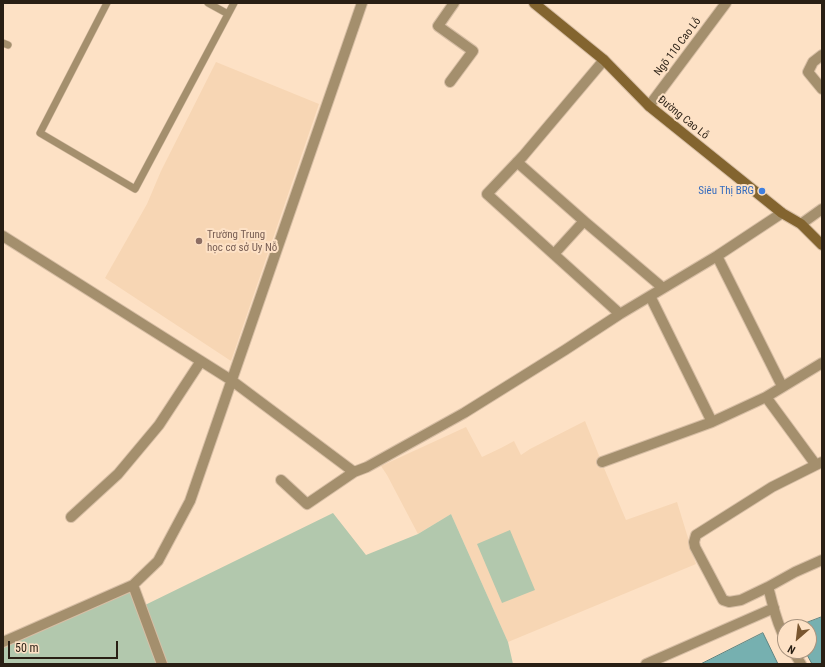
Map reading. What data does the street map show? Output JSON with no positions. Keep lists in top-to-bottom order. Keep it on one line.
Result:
{"streets":{"main road":["Đường Cao Lỗ"],"street":["Ngõ 110 Cao Lỗ"]},"crossings":[["Ngõ 110 Cao Lỗ","Đường Cao Lỗ"]],"places":["Siêu Thị BRG","Trường Trung học cơ sở Uy Nỗ"],"scale_bar":"50 m","north":"bottom left"}
